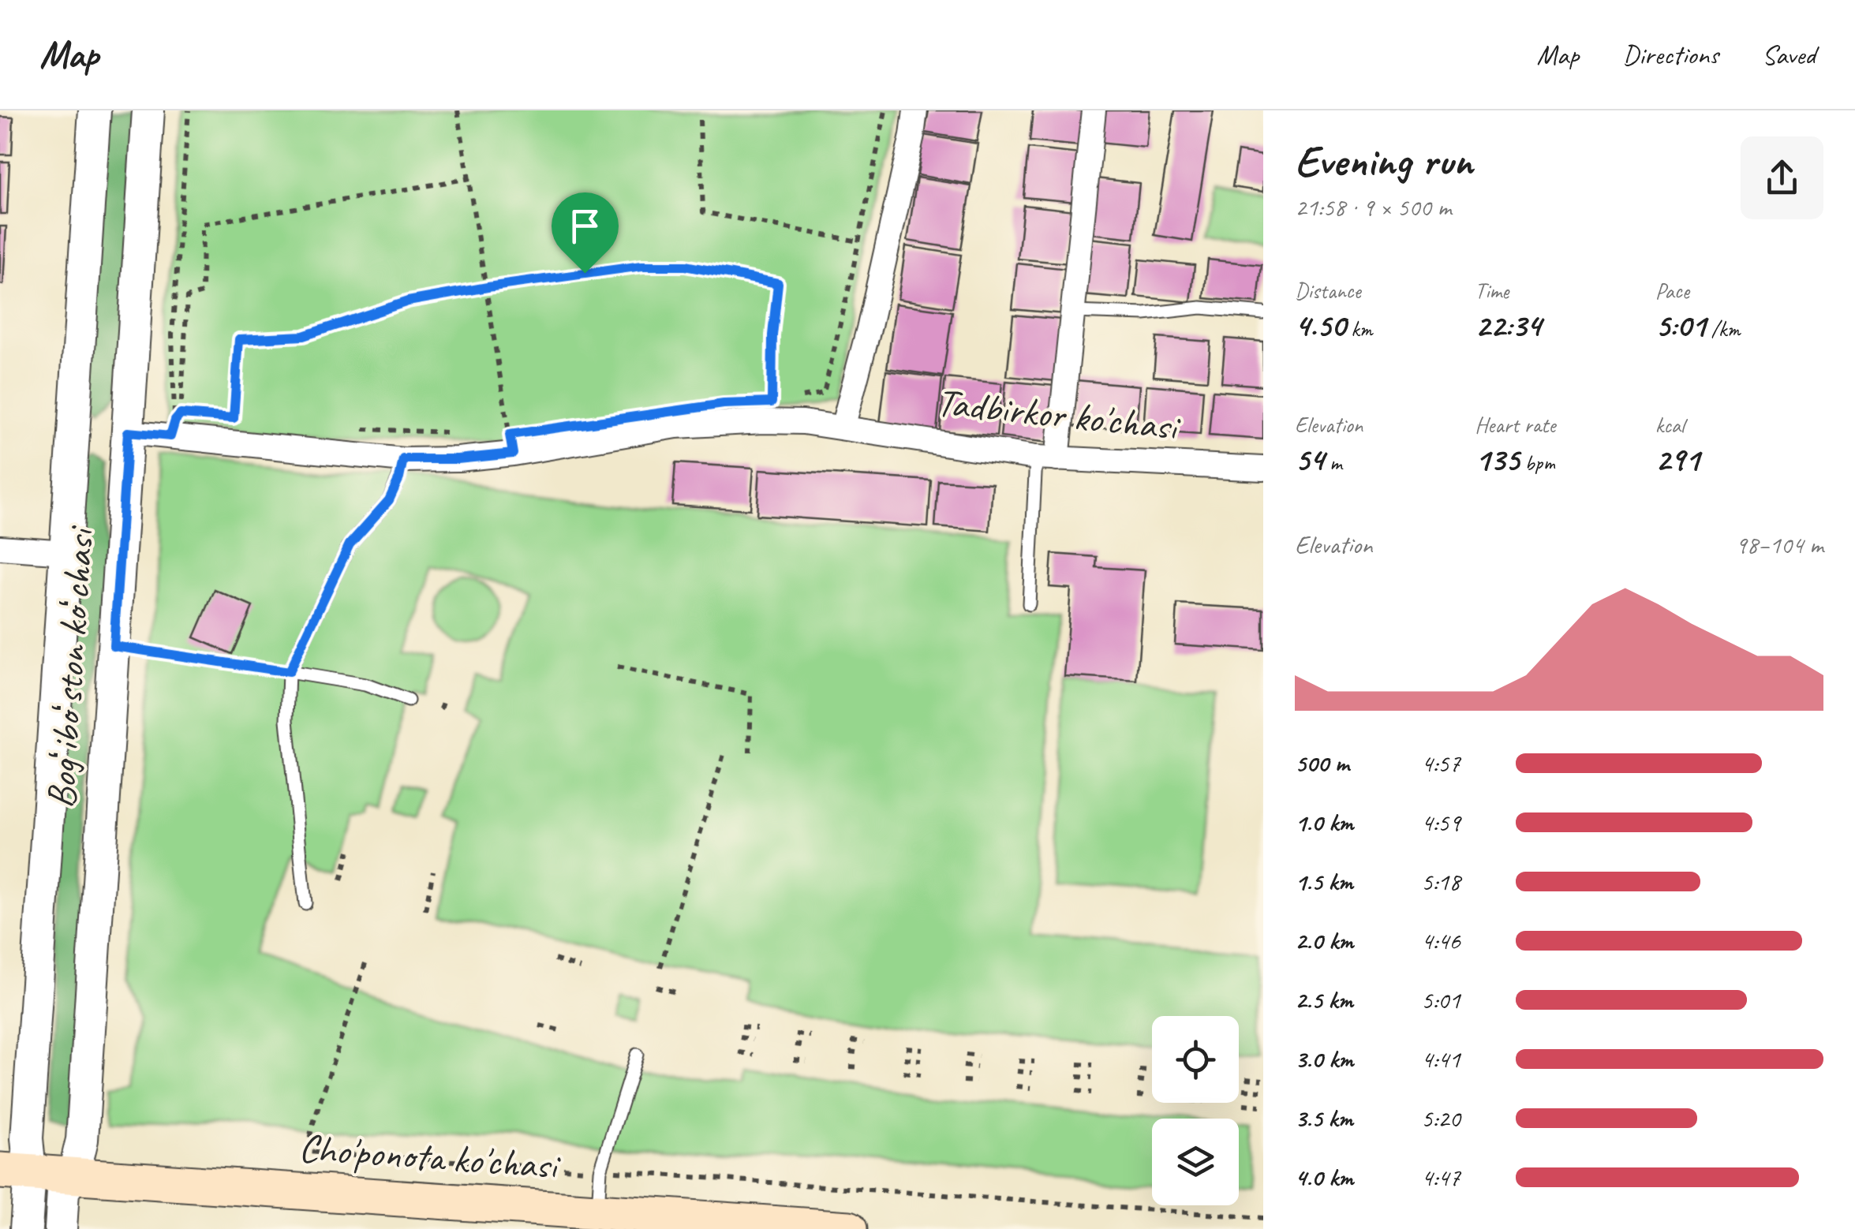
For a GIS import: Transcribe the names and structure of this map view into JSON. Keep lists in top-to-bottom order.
{
  "streets": {
    "main road": ["Cho'ponota ko'chasi"],
    "street": ["Tadbirkor ko'chasi", "Bogʻiboʻston koʻchasi"]
  },
  "crossings": [
    ["Tadbirkor ko'chasi", "Bogʻiboʻston koʻchasi"],
    ["Bogʻiboʻston koʻchasi", "Cho'ponota ko'chasi"]
  ],
  "page": {
    "header": "Map",
    "nav": ["Map", "Directions", "Saved"],
    "heading": ["Evening run", "21:58 · 9 × 500 m"],
    "stats": [
      ["Distance", "4.50 km"],
      ["Time", "22:34"],
      ["Pace", "5:01 /km"],
      ["Elevation", "54 m"],
      ["Heart rate", "135 bpm"],
      ["kcal", "291"]
    ],
    "chart": ["Elevation", "98–104 m"],
    "list": [
      {
        "name": "500 m",
        "note": "4:57"
      },
      {
        "name": "1.0 km",
        "note": "4:59"
      },
      {
        "name": "1.5 km",
        "note": "5:18"
      },
      {
        "name": "2.0 km",
        "note": "4:46"
      },
      {
        "name": "2.5 km",
        "note": "5:01"
      },
      {
        "name": "3.0 km",
        "note": "4:41"
      },
      {
        "name": "3.5 km",
        "note": "5:20"
      },
      {
        "name": "4.0 km",
        "note": "4:47"
      }
    ]
  }
}
